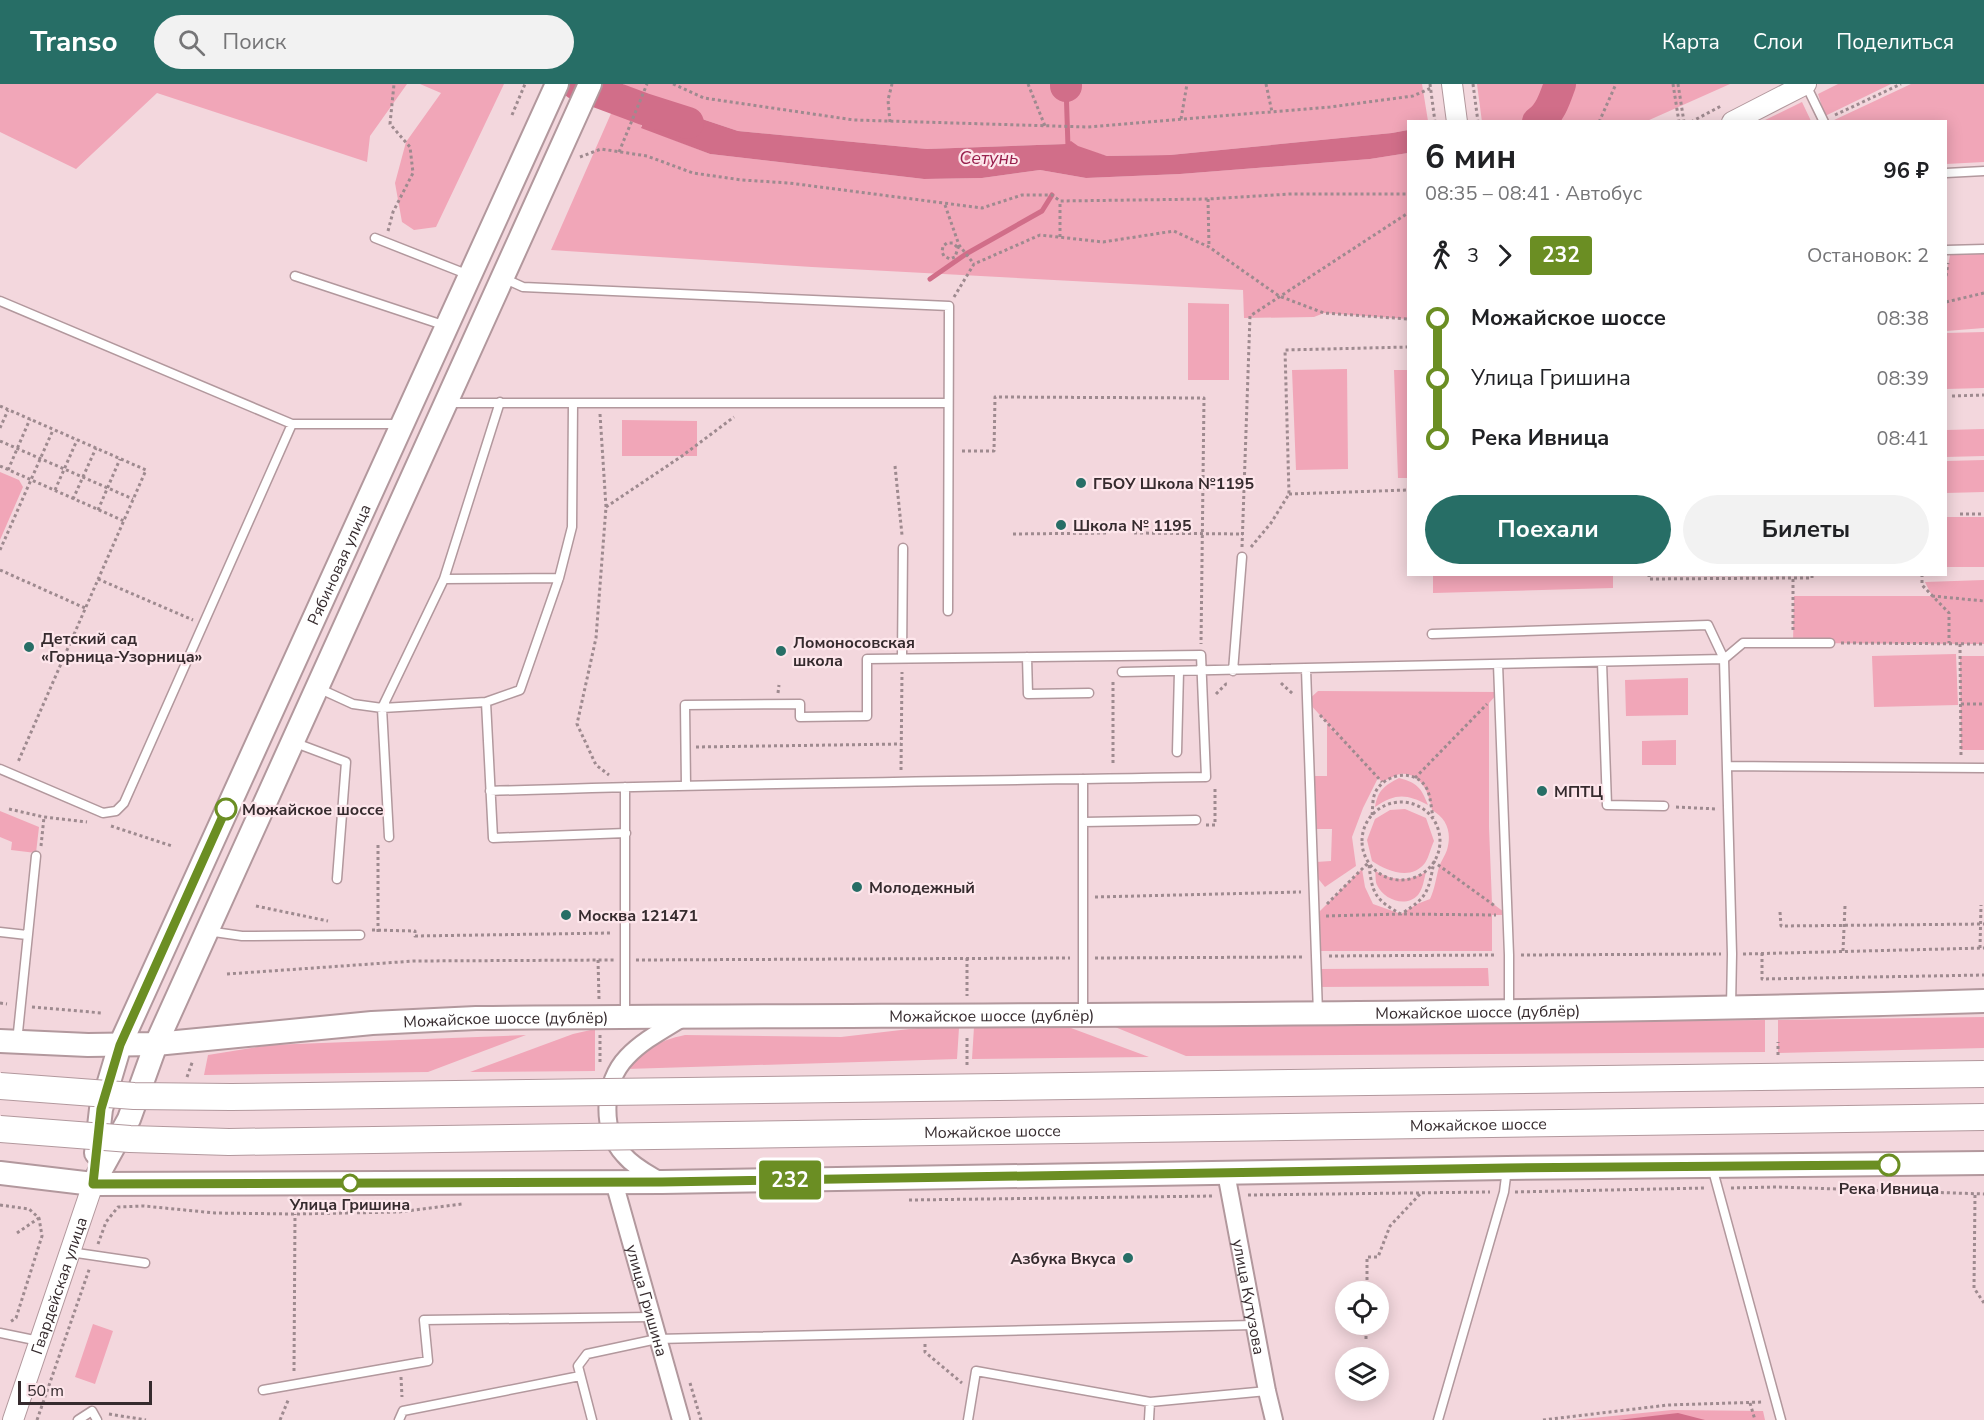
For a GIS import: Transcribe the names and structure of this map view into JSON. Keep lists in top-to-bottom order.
{
  "streets": {
    "main road": ["Рябиновая улица", "Можайское шоссе (дублёр)", "Можайское шоссе"],
    "street": ["Гвардейская улица", "улица Кутузова", "улица Гришина"]
  },
  "crossings": [
    ["Рябиновая улица", "Можайское шоссе (дублёр)"],
    ["Рябиновая улица", "Гвардейская улица"]
  ],
  "water": ["Сетунь"],
  "places": [
    "ГБОУ Школа №1195",
    "Школа № 1195",
    "Детский сад «Горница-Узорница»",
    "Ломоносовская школа",
    "МПТЦ",
    "Можайское шоссе",
    "Молодежный",
    "Москва 121471",
    "Река Ивница",
    "Улица Гришина",
    "Азбука Вкуса"
  ],
  "lines": ["bus line 232"],
  "scale_bar": "50 m",
  "page": {
    "header": "Transo",
    "search": "Поиск",
    "nav": ["Карта", "Слои", "Поделиться"],
    "on_map": "232",
    "heading": ["6 мин", "08:35 – 08:41 · Автобус", "96 ₽"],
    "legs": ["3", "232", "Остановок: 2"],
    "list": [
      {
        "name": "Можайское шоссе",
        "value": "08:38"
      },
      {
        "name": "Улица Гришина",
        "value": "08:39"
      },
      {
        "name": "Река Ивница",
        "value": "08:41"
      }
    ],
    "buttons": ["Поехали", "Билеты"],
    "scale": "50 m"
  }
}
